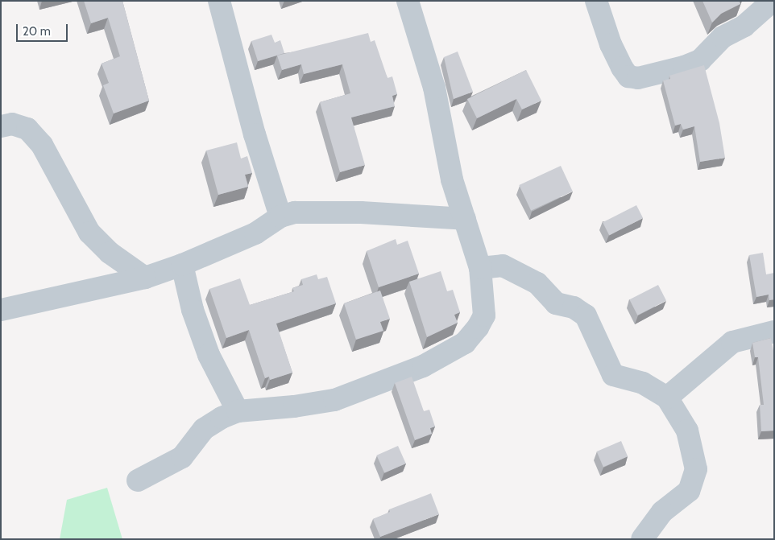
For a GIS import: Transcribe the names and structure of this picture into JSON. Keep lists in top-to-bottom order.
{
  "scale_bar": "20 m"
}
